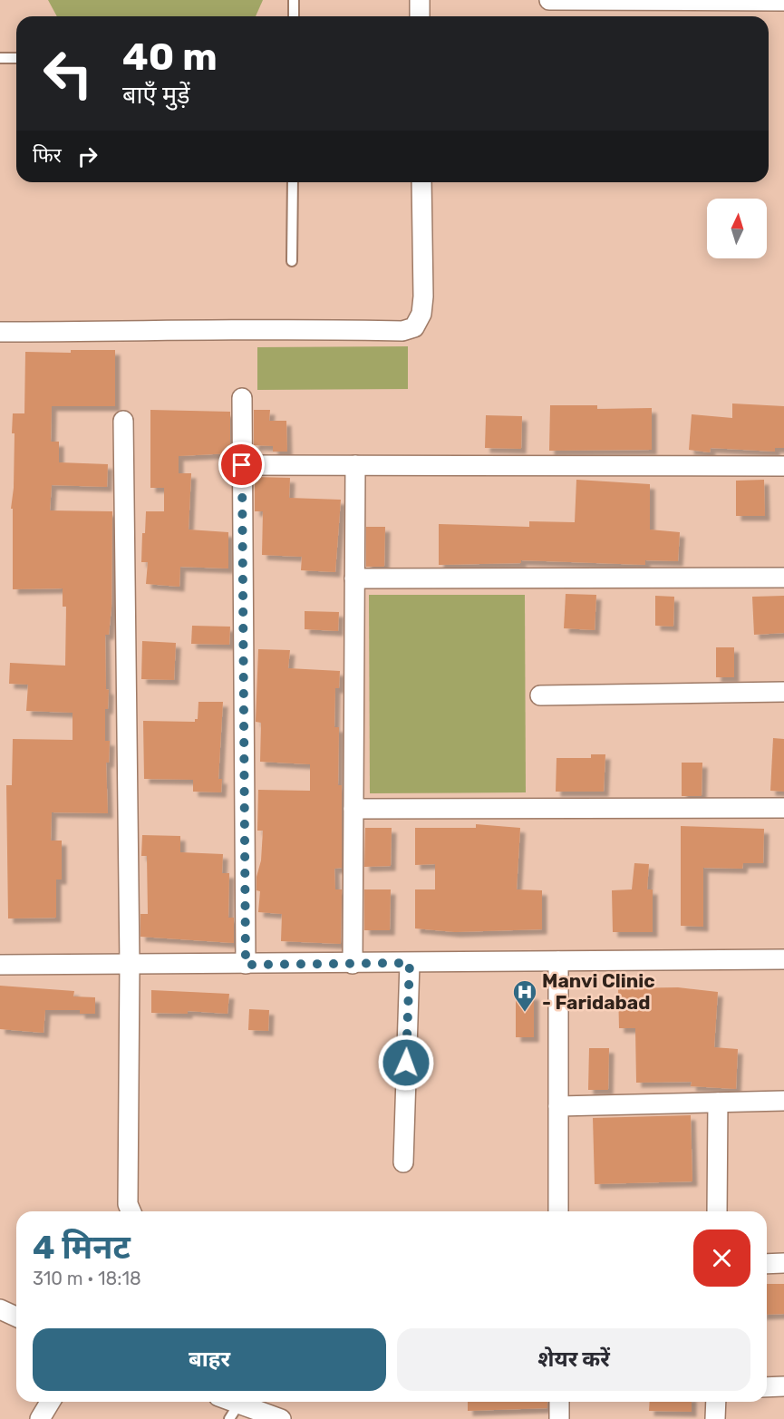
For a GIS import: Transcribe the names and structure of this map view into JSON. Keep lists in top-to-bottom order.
{
  "places": {
    "hospital": ["Manvi Clinic - Faridabad"]
  },
  "north": "top",
  "page": {
    "turn": ["40 m", "बाएँ मुड़ें"],
    "then": "फिर",
    "heading": ["4 मिनट", "310 m · 18:18"],
    "buttons": ["बाहर", "शेयर करें"]
  }
}
